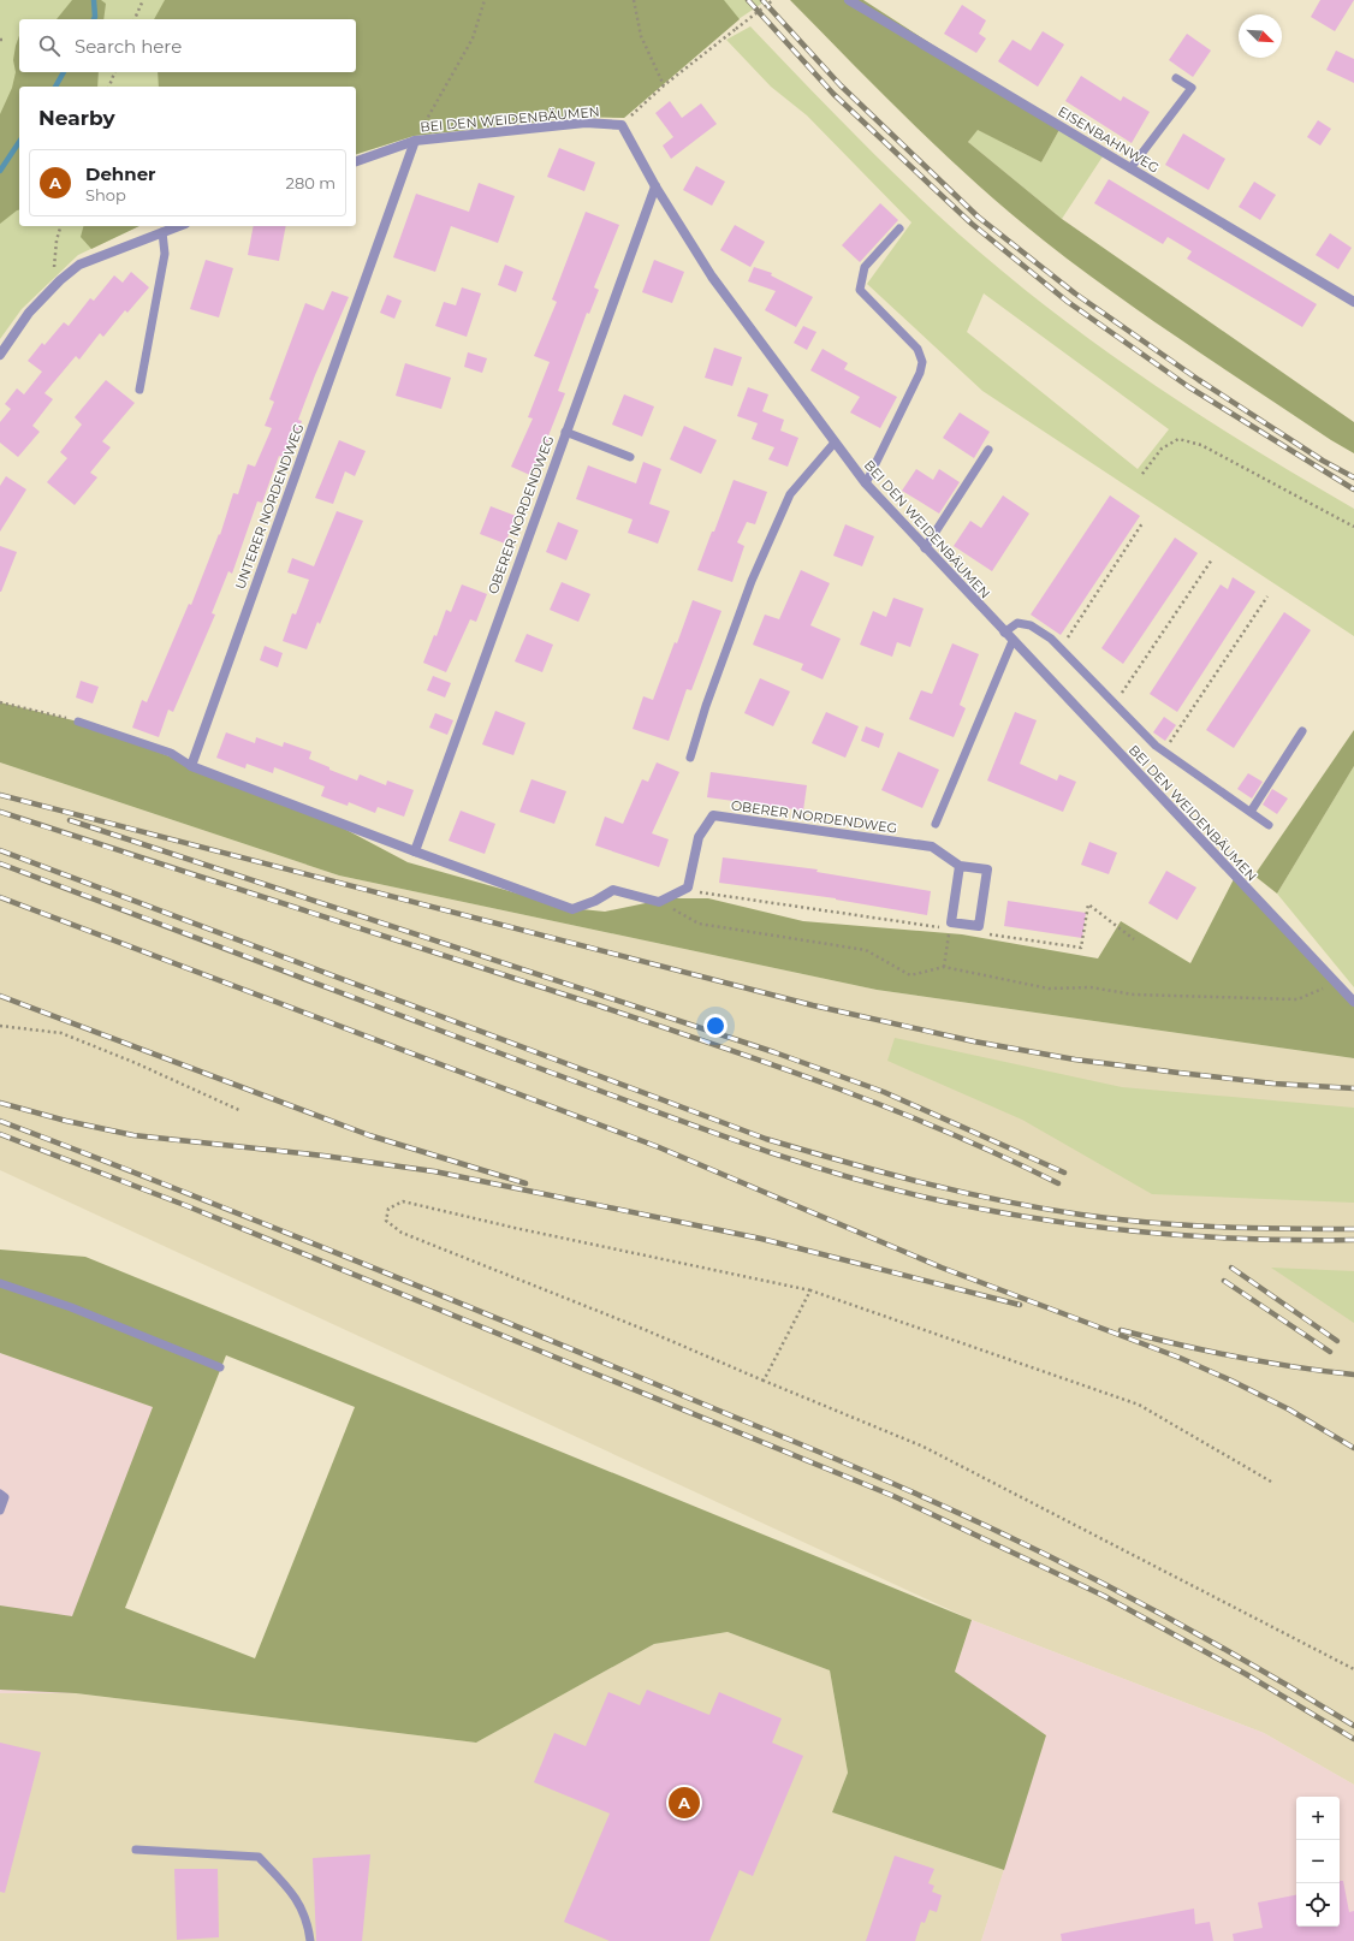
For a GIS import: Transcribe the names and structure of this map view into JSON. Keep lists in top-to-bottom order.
{
  "streets": {
    "street": [
      "BEI DEN WEIDENBÄUMEN",
      "EISENBAHNWEG",
      "UNTERER NORDENDWEG",
      "OBERER NORDENDWEG"
    ]
  },
  "crossings": [
    ["BEI DEN WEIDENBÄUMEN", "UNTERER NORDENDWEG"],
    ["BEI DEN WEIDENBÄUMEN", "OBERER NORDENDWEG"]
  ],
  "north": "bottom right",
  "page": {
    "search": "Search here",
    "heading": "Nearby",
    "list": [
      {
        "mark": "A",
        "name": "Dehner",
        "note": "Shop",
        "value": "280 m"
      }
    ],
    "pins": "A",
    "map_buttons": ["+", "−"]
  }
}
